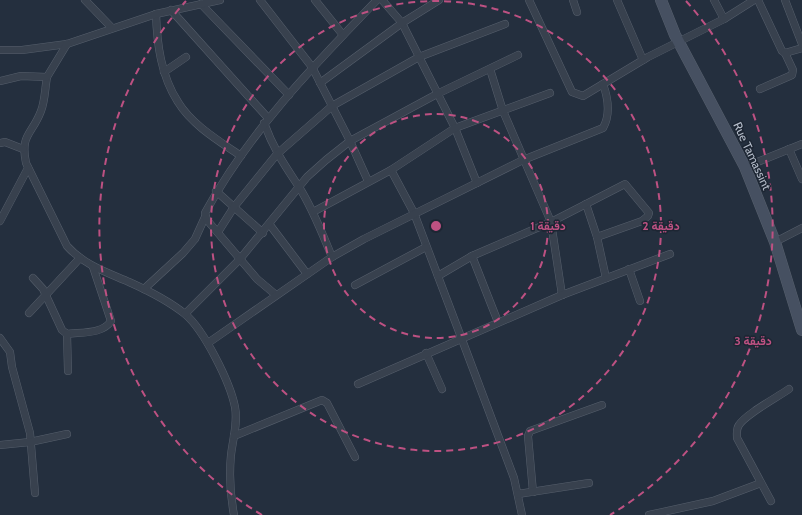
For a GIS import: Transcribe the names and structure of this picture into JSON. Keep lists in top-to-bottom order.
{
  "streets": {
    "main road": ["Rue Tamassint"]
  },
  "rings": ["1 دقيقة", "2 دقيقة", "3 دقيقة"]
}
